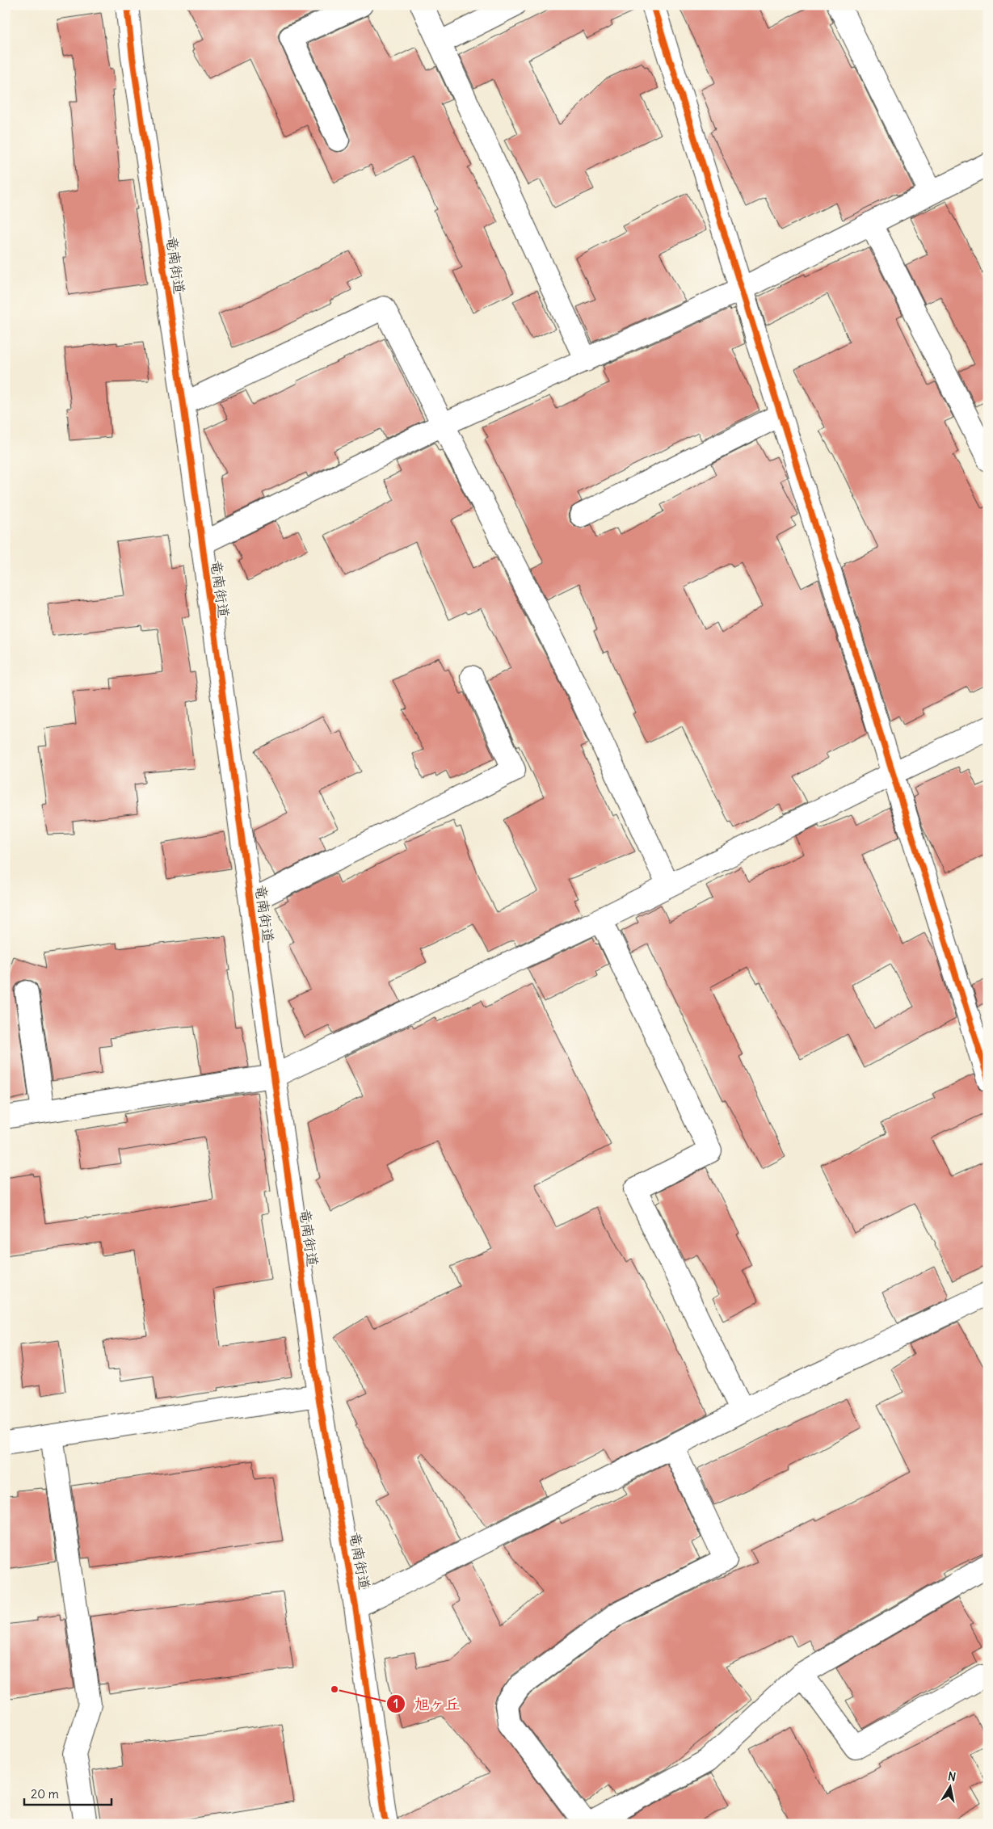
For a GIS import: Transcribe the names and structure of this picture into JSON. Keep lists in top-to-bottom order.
{
  "streets": {
    "street": ["竜南街道"]
  },
  "places": ["旭ヶ丘"],
  "scale_bar": "20 m",
  "north": "top"
}
